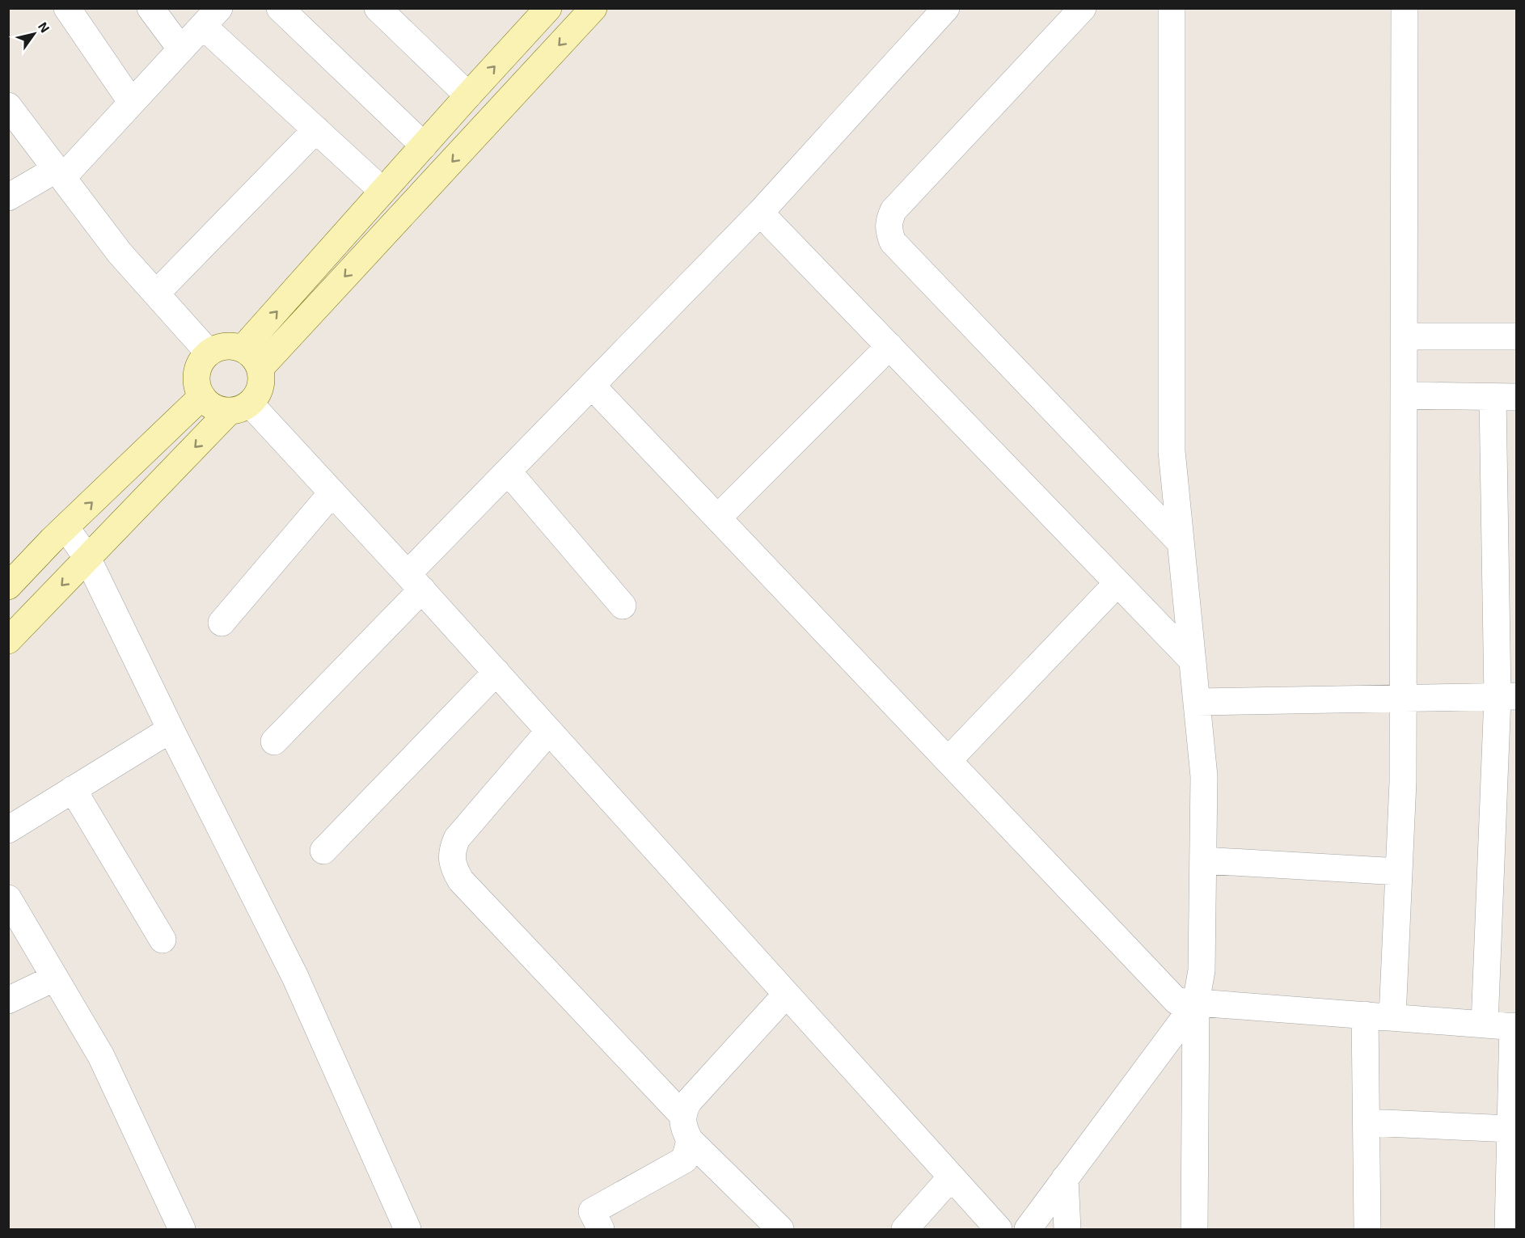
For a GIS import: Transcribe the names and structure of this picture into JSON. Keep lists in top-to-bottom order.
{
  "north": "top right"
}
